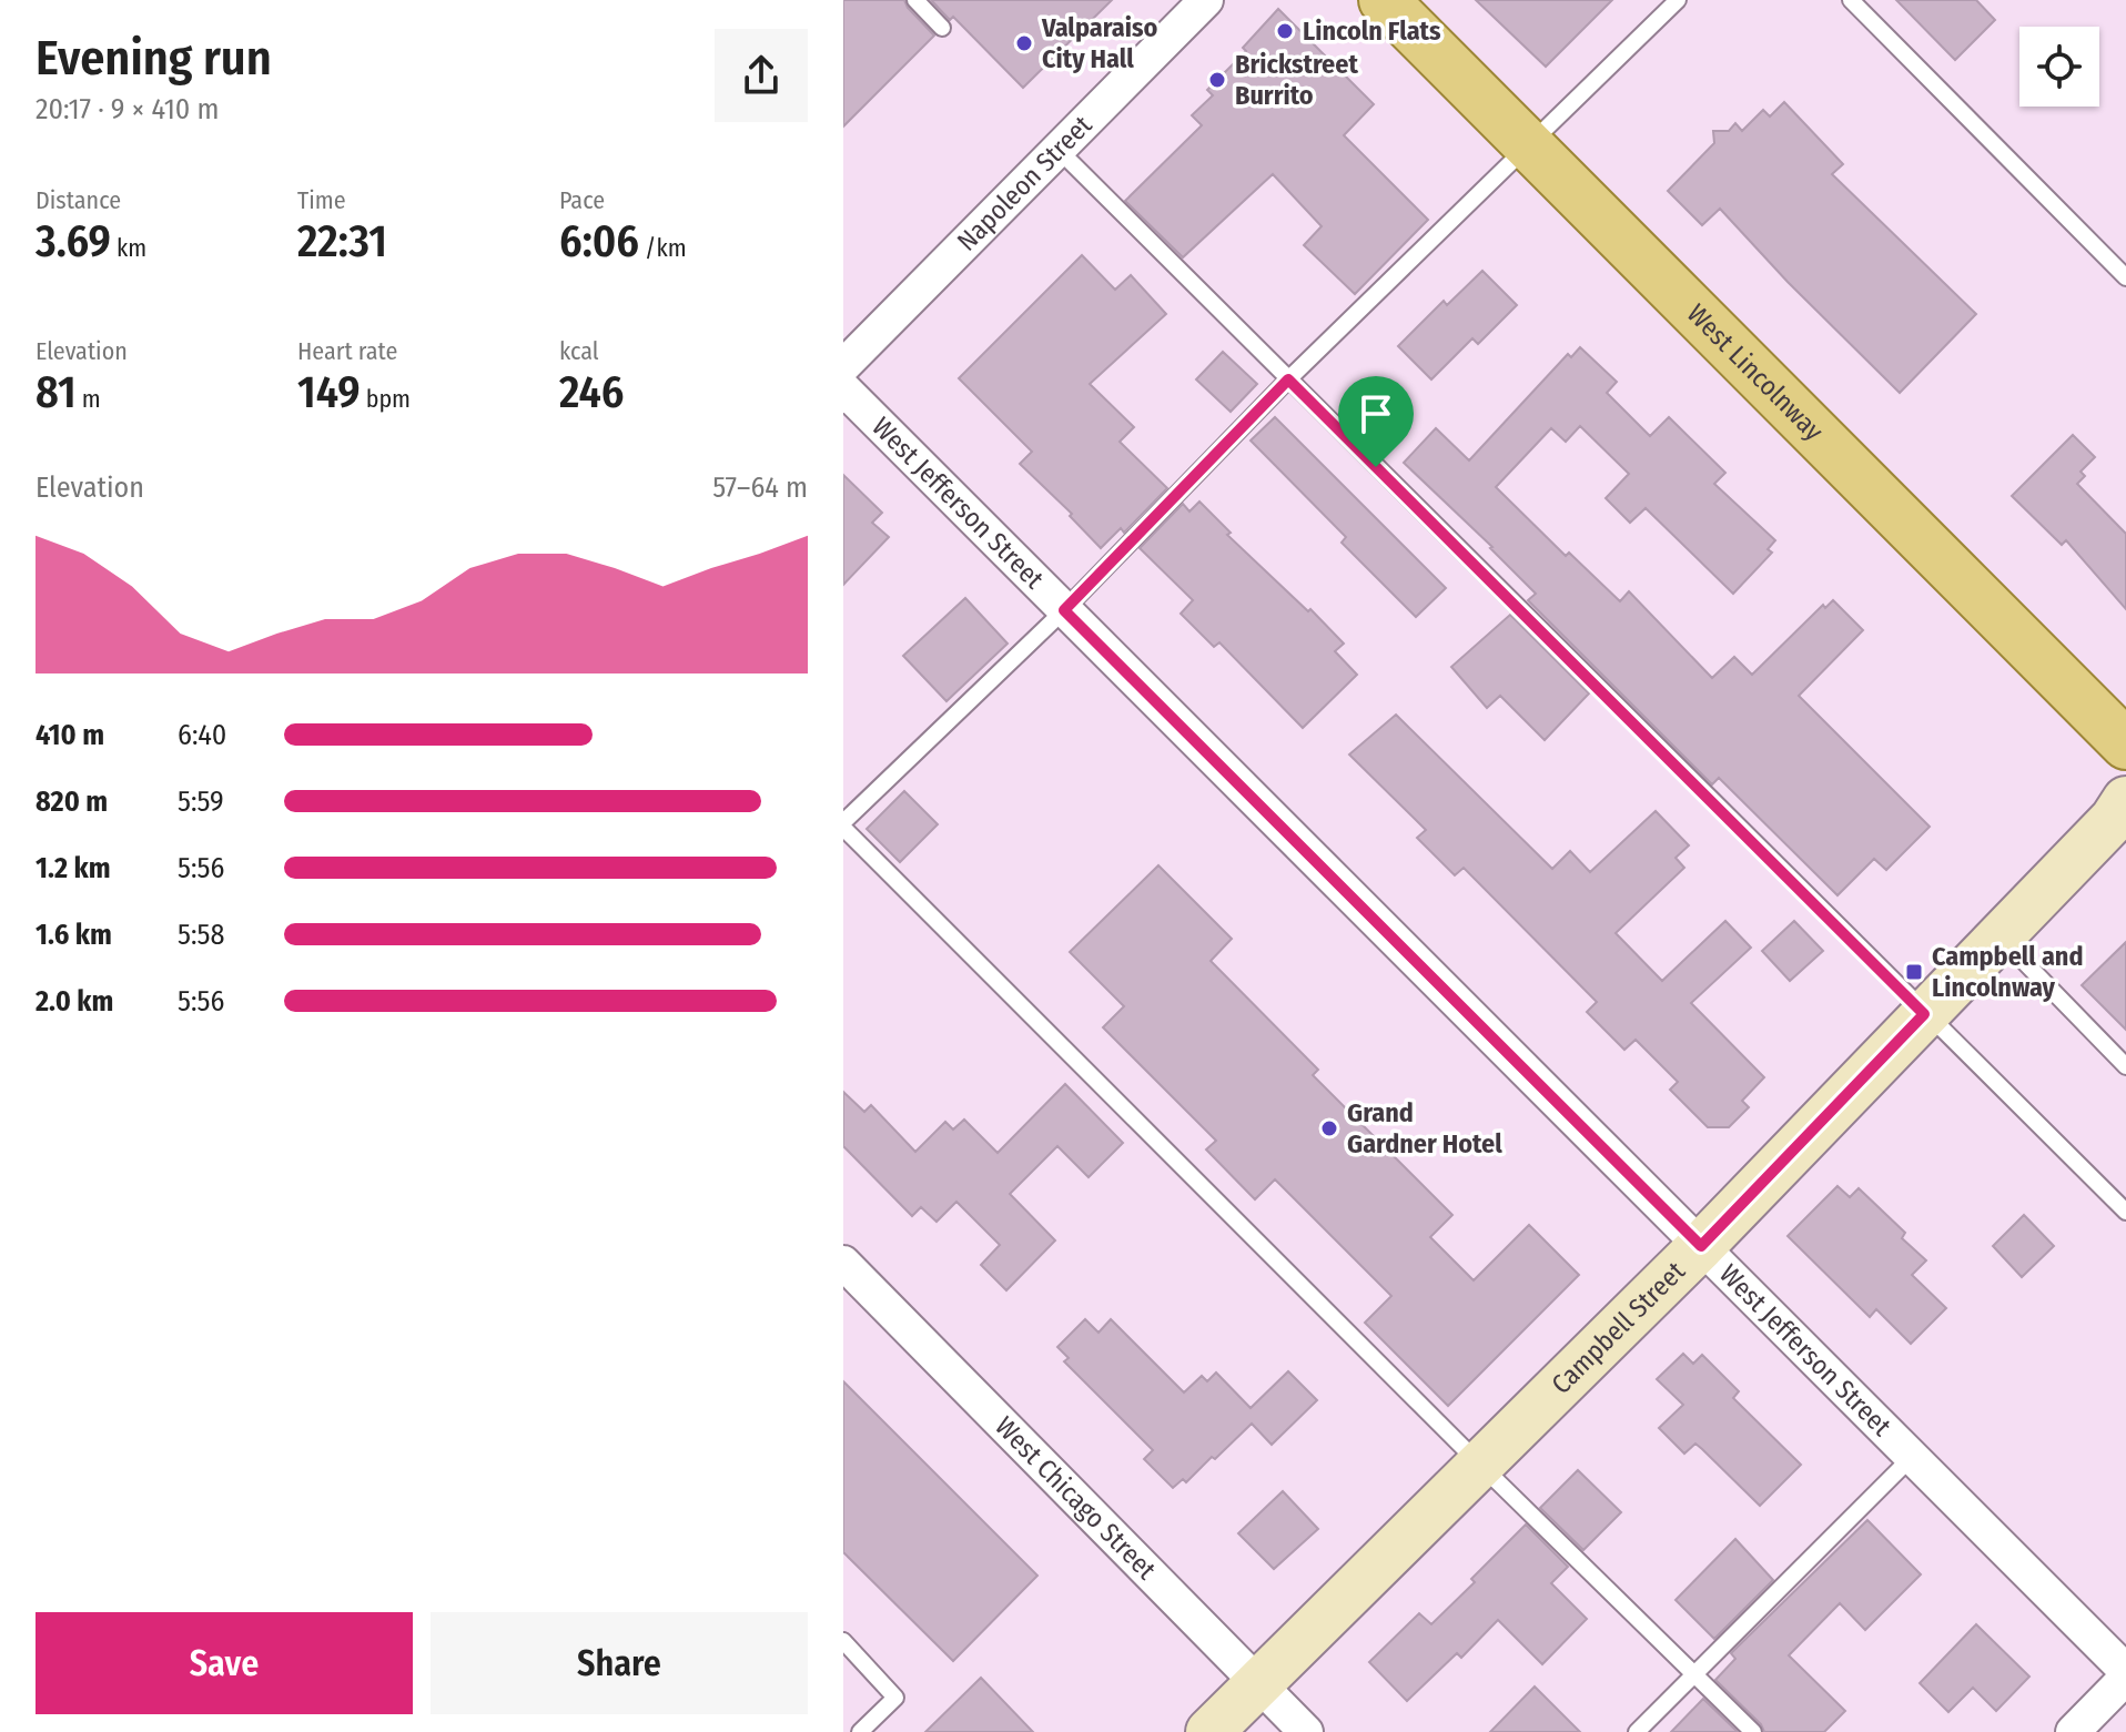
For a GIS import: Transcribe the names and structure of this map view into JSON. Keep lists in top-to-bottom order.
{
  "streets": {
    "main road": ["West Lincolnway", "Campbell Street"],
    "street": ["Napoleon Street", "West Jefferson Street", "West Chicago Street"]
  },
  "crossings": [
    ["West Jefferson Street", "Campbell Street"],
    ["Campbell Street", "West Chicago Street"]
  ],
  "places": {
    "other": [
      "Lincoln Flats",
      "Valparaiso City Hall",
      "Brickstreet Burrito",
      "Grand Gardner Hotel"
    ],
    "transit": ["Campbell and Lincolnway"]
  },
  "page": {
    "heading": ["Evening run", "20:17 · 9 × 410 m"],
    "stats": [
      ["Distance", "3.69 km"],
      ["Time", "22:31"],
      ["Pace", "6:06 /km"],
      ["Elevation", "81 m"],
      ["Heart rate", "149 bpm"],
      ["kcal", "246"]
    ],
    "chart": ["Elevation", "57–64 m"],
    "list": [
      {
        "name": "410 m",
        "note": "6:40"
      },
      {
        "name": "820 m",
        "note": "5:59"
      },
      {
        "name": "1.2 km",
        "note": "5:56"
      },
      {
        "name": "1.6 km",
        "note": "5:58"
      },
      {
        "name": "2.0 km",
        "note": "5:56"
      }
    ],
    "buttons": ["Save", "Share"]
  }
}
